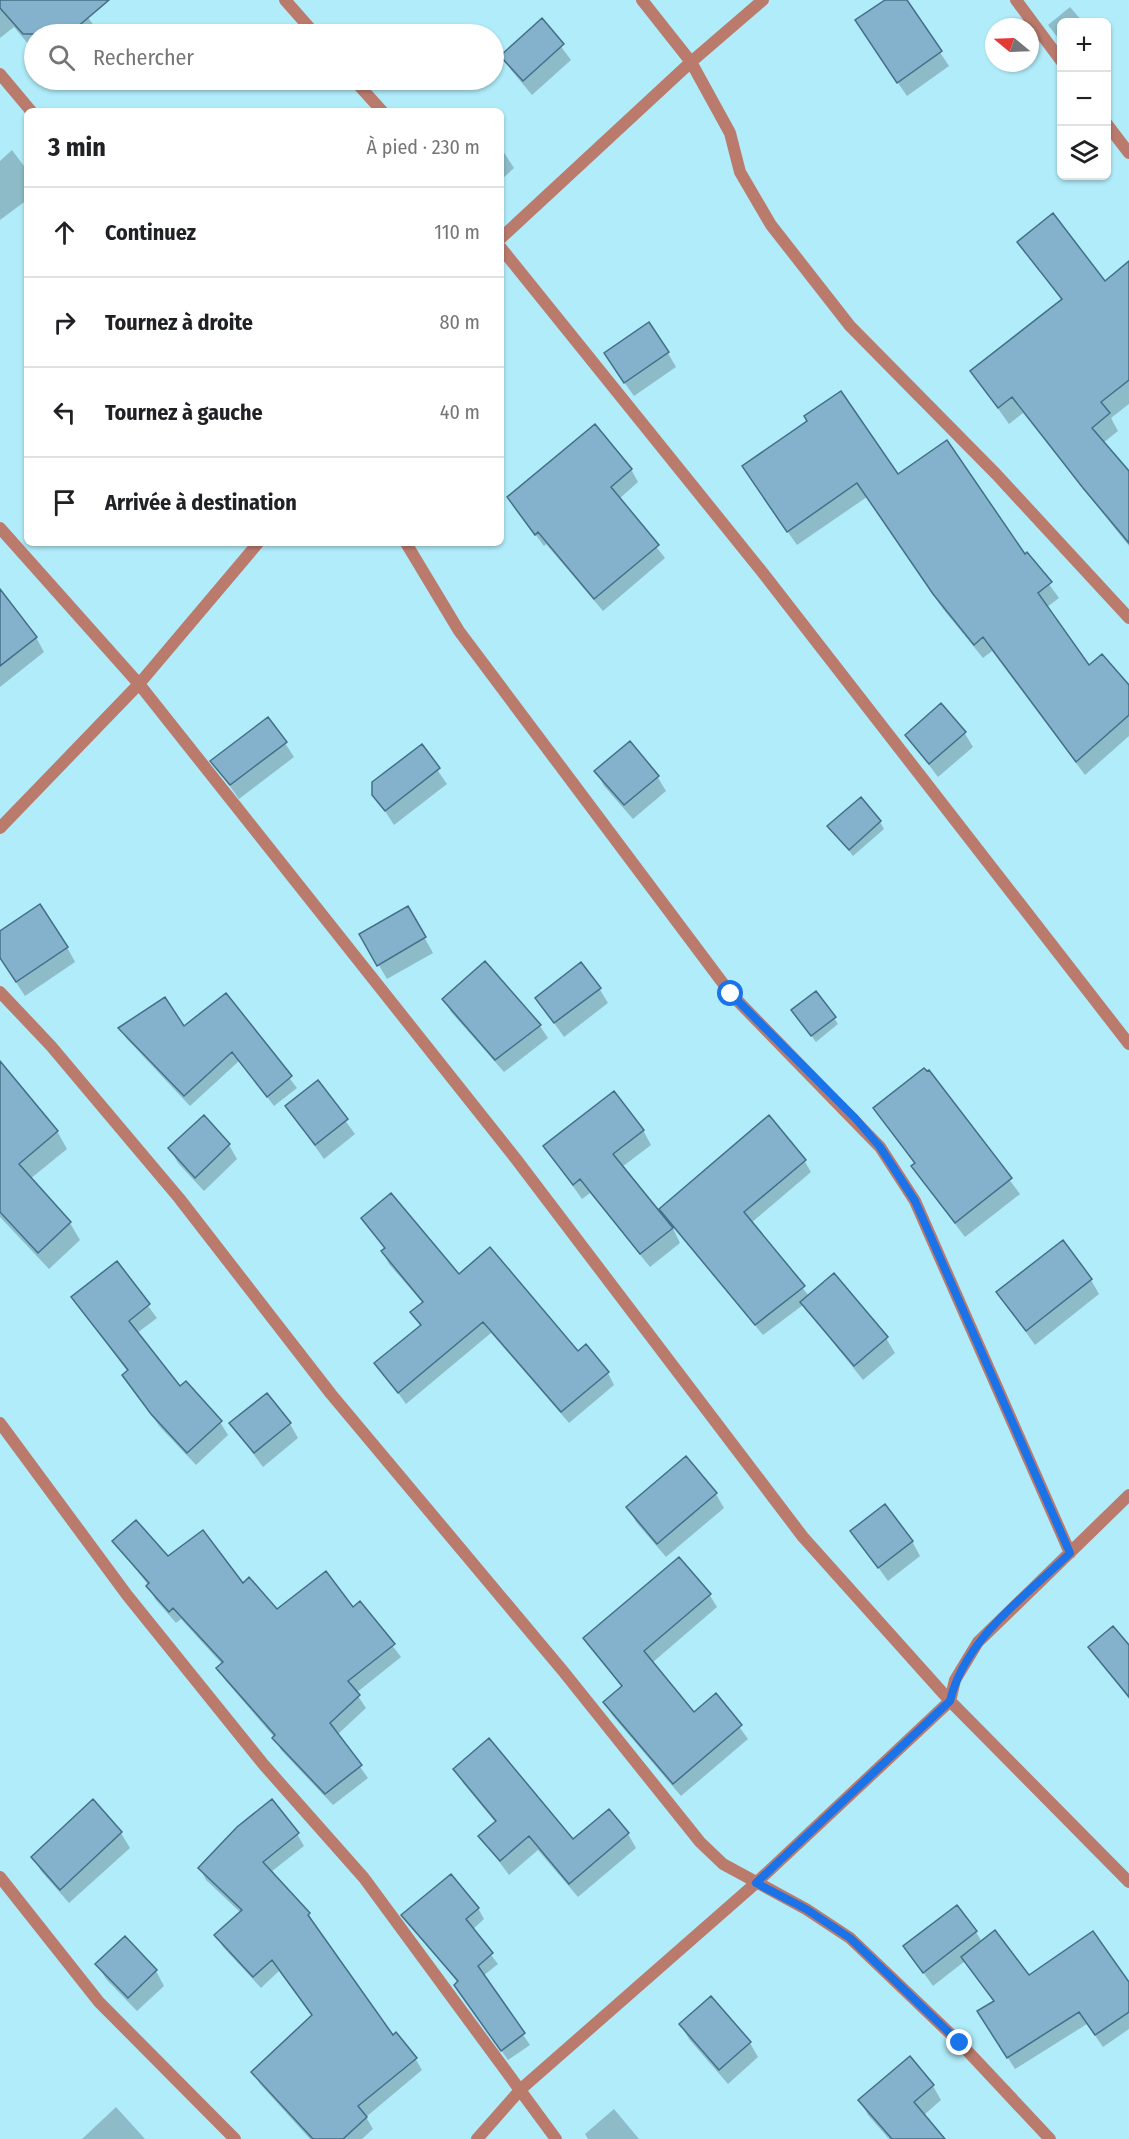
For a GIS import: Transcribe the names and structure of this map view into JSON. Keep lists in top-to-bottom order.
{
  "north": "left",
  "page": {
    "map_buttons": ["+", "−"],
    "search": "Rechercher",
    "heading": ["3 min", "À pied · 230 m"],
    "list": [
      ["Continuez", "110 m"],
      ["Tournez à droite", "80 m"],
      ["Tournez à gauche", "40 m"],
      "Arrivée à destination"
    ]
  }
}
